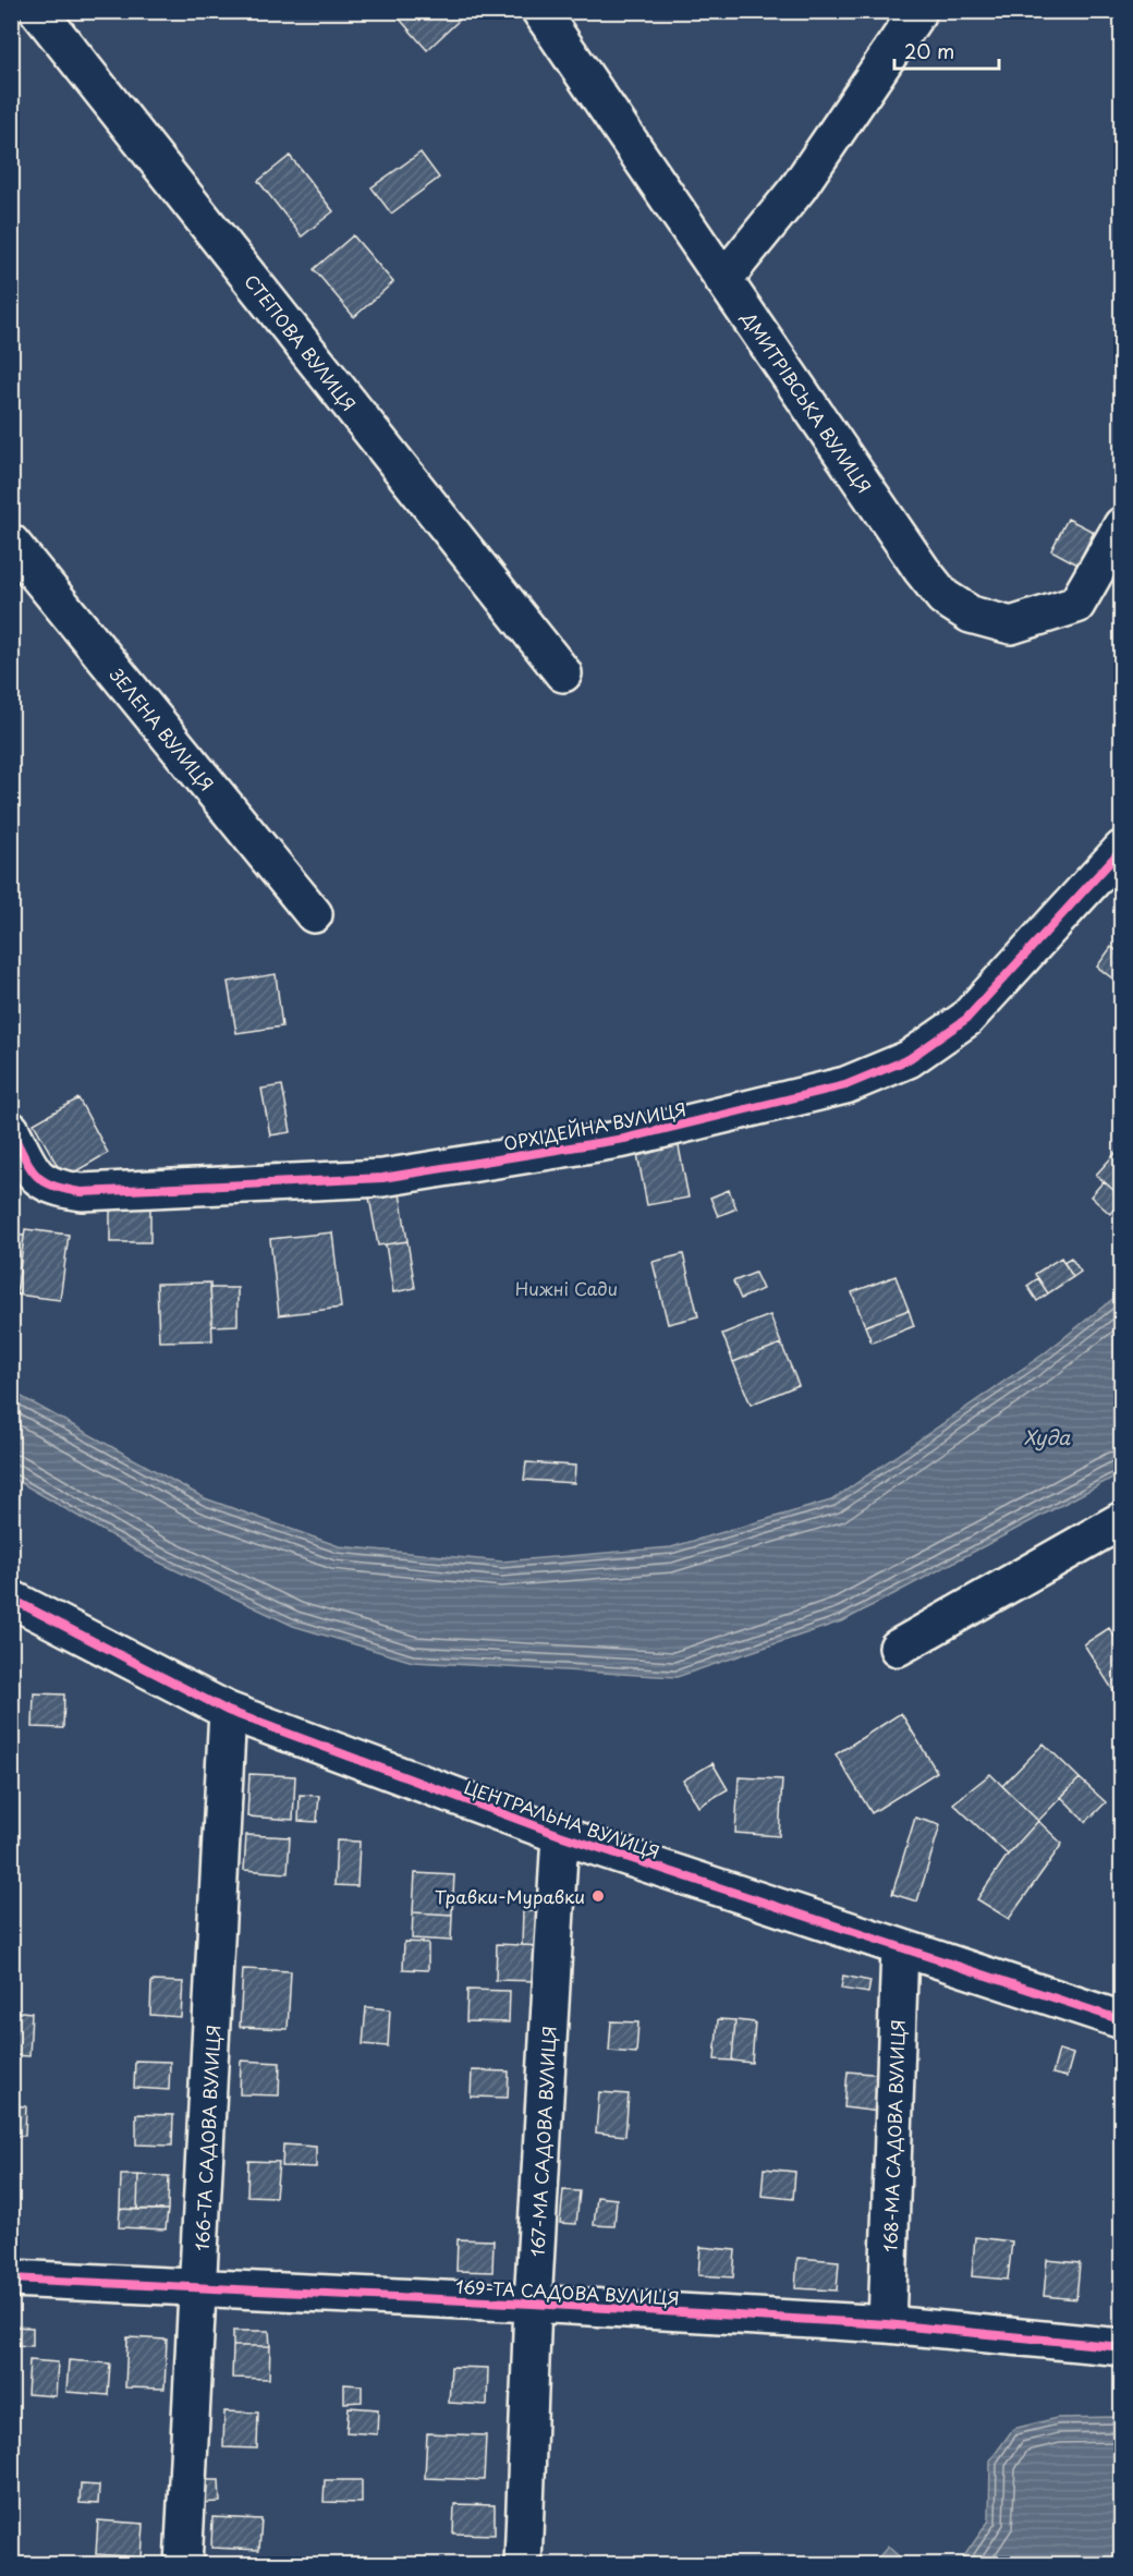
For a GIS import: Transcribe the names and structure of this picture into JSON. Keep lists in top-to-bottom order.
{
  "streets": {
    "street": [
      "СТЕПОВА ВУЛИЦЯ",
      "ДМИТРІВСЬКА ВУЛИЦЯ",
      "ЗЕЛЕНА ВУЛИЦЯ",
      "ОРХІДЕЙНА ВУЛИЦЯ",
      "ЦЕНТРАЛЬНА ВУЛИЦЯ",
      "168-МА САДОВА ВУЛИЦЯ",
      "166-ТА САДОВА ВУЛИЦЯ",
      "167-МА САДОВА ВУЛИЦЯ",
      "169-ТА САДОВА ВУЛИЦЯ"
    ]
  },
  "crossings": [
    ["ЦЕНТРАЛЬНА ВУЛИЦЯ", "168-МА САДОВА ВУЛИЦЯ"],
    ["ЦЕНТРАЛЬНА ВУЛИЦЯ", "166-ТА САДОВА ВУЛИЦЯ"],
    ["ЦЕНТРАЛЬНА ВУЛИЦЯ", "167-МА САДОВА ВУЛИЦЯ"],
    ["168-МА САДОВА ВУЛИЦЯ", "169-ТА САДОВА ВУЛИЦЯ"],
    ["166-ТА САДОВА ВУЛИЦЯ", "169-ТА САДОВА ВУЛИЦЯ"],
    ["167-МА САДОВА ВУЛИЦЯ", "169-ТА САДОВА ВУЛИЦЯ"]
  ],
  "water": ["Худа"],
  "parks": ["Нижні Сади"],
  "places": ["Травки-Муравки"],
  "scale_bar": "20 m"
}
